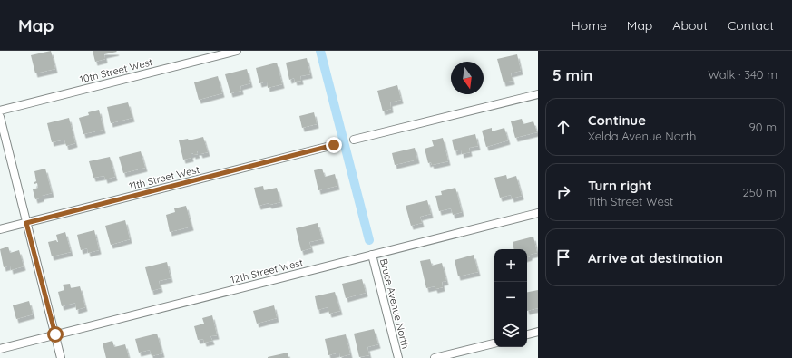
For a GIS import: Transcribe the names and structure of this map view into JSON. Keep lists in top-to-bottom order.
{
  "streets": {
    "street": [
      "10th Street West",
      "11th Street West",
      "12th Street West",
      "Bruce Avenue North"
    ]
  },
  "crossings": [
    ["12th Street West", "Bruce Avenue North"]
  ],
  "north": "bottom",
  "page": {
    "header": "Map",
    "nav": [
      "Home",
      "Map",
      "About",
      "Contact"
    ],
    "heading": ["5 min", "Walk · 340 m"],
    "list": [
      ["Continue", "Xelda Avenue North", "90 m"],
      ["Turn right", "11th Street West", "250 m"],
      "Arrive at destination"
    ],
    "map_buttons": ["+", "−"]
  }
}
